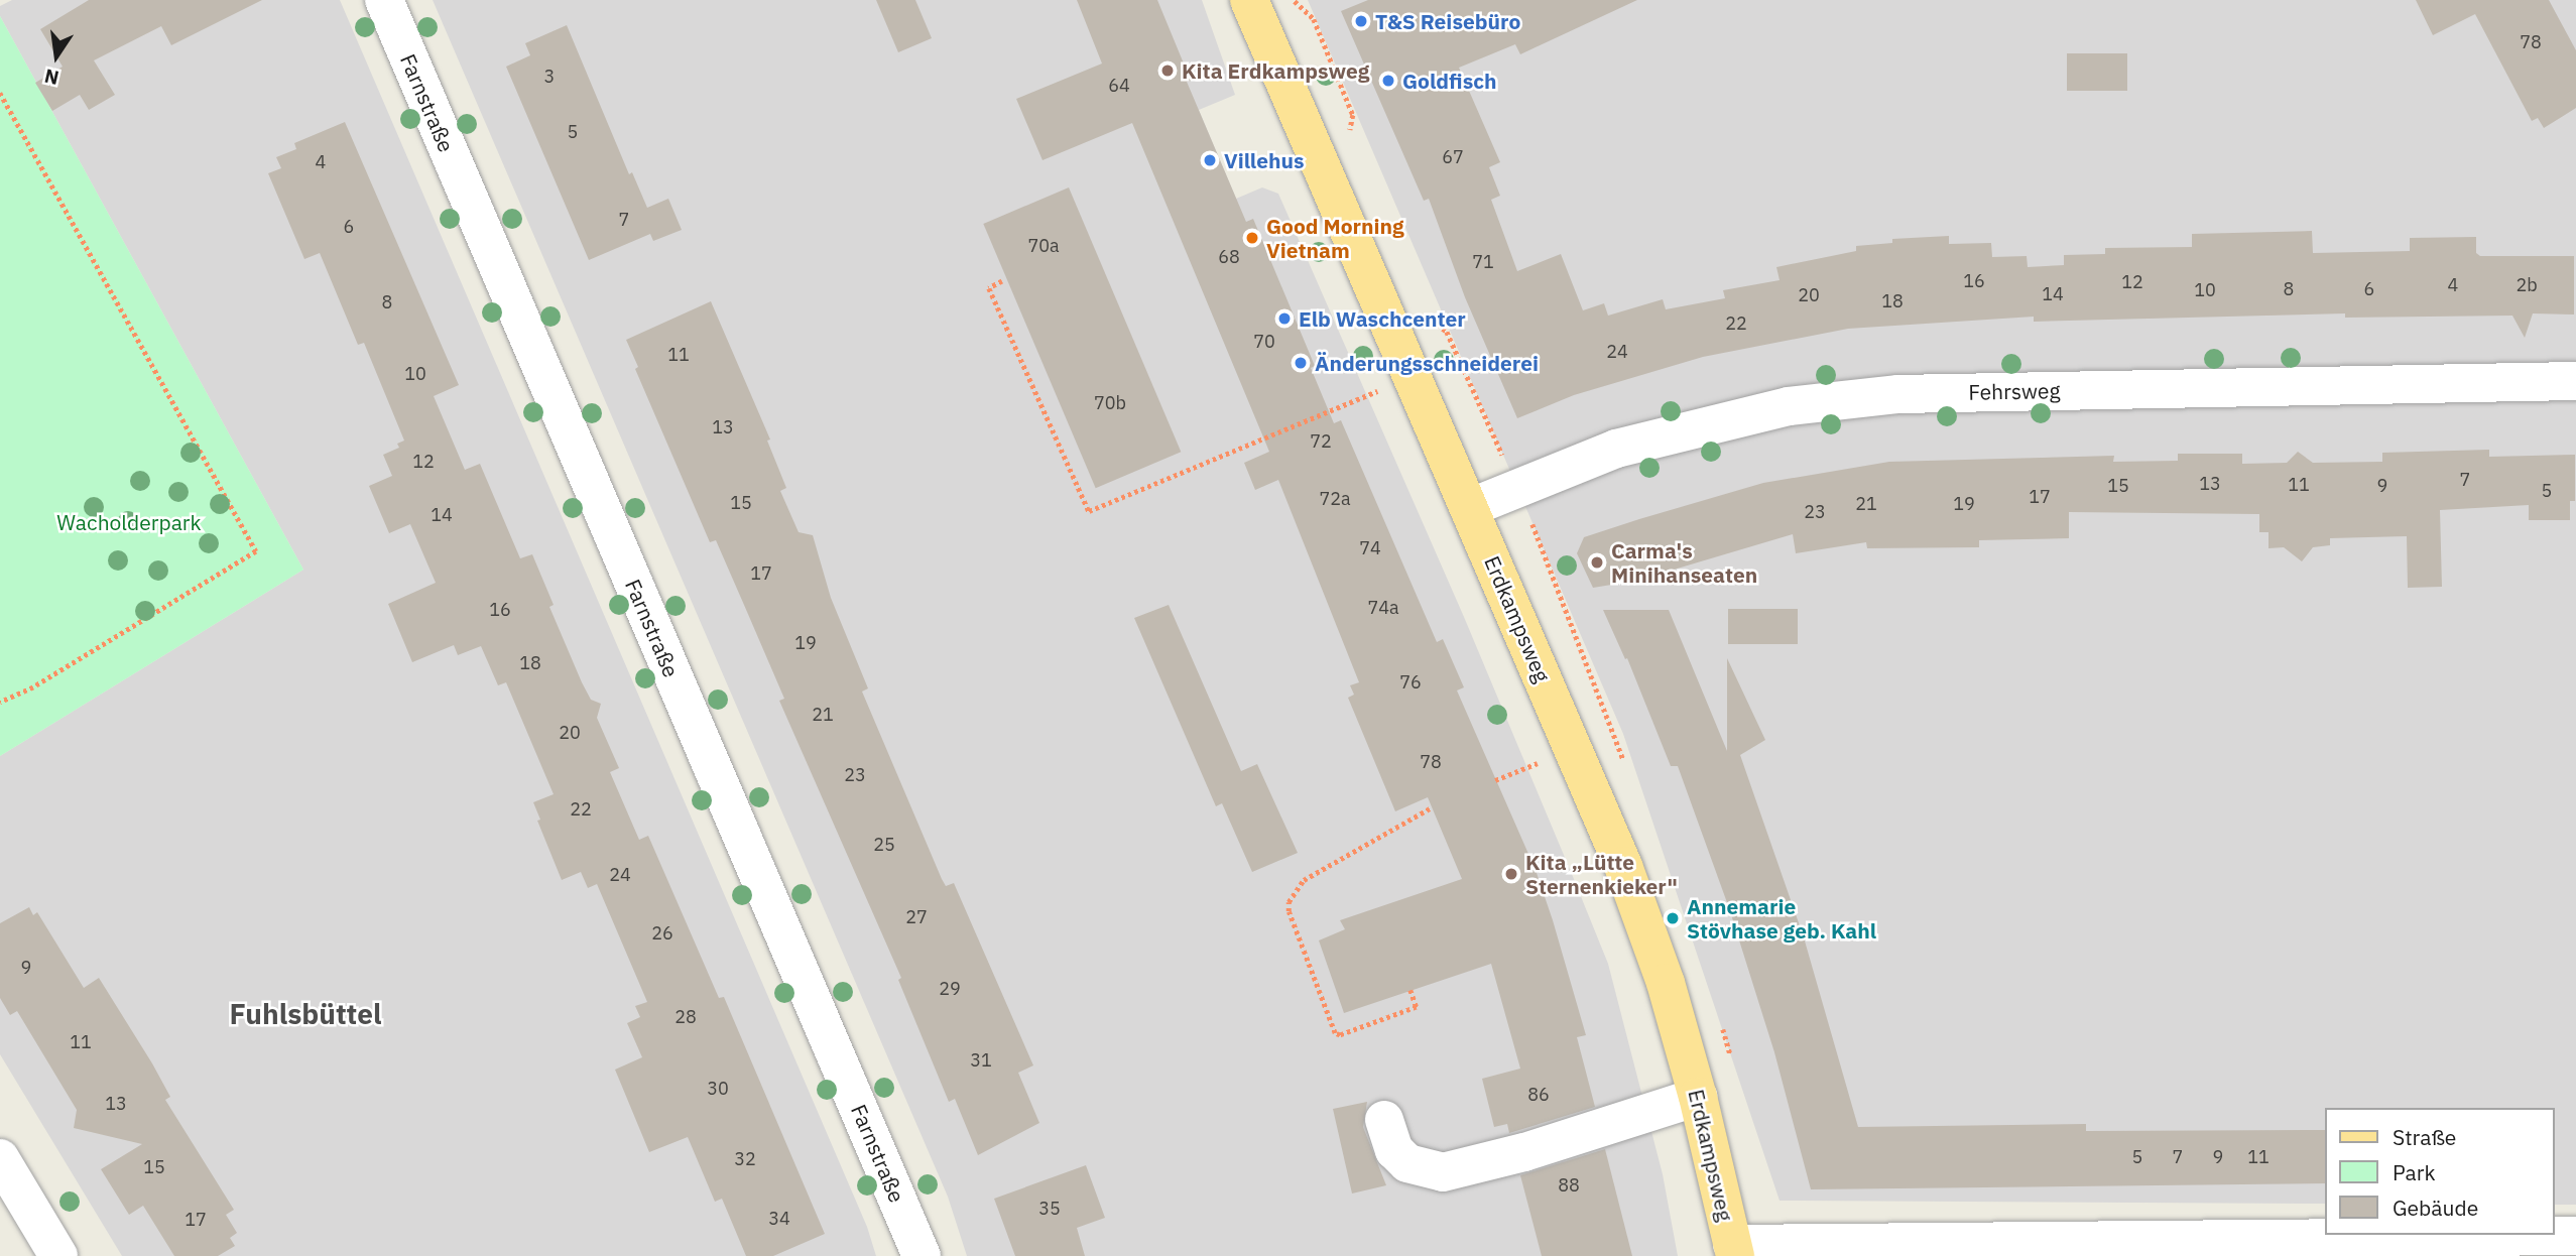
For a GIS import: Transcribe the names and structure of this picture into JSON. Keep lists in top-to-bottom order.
{
  "streets": {
    "main road": ["Erdkampsweg"],
    "street": ["Farnstraße", "Fehrsweg"]
  },
  "crossings": [
    ["Fehrsweg", "Erdkampsweg"]
  ],
  "districts": ["Fuhlsbüttel"],
  "parks": ["Wacholderpark"],
  "places": [
    "T&S Reisebüro",
    "Kita Erdkampsweg",
    "Goldfisch",
    "Villehus",
    "Good Morning Vietnam",
    "Elb Waschcenter",
    "Änderungsschneiderei",
    "Carma's Minihanseaten",
    "Kita „Lütte Sternenkieker\"",
    "Annemarie Stövhase geb. Kahl"
  ],
  "house_numbers": [
    "78",
    "3",
    "64",
    "5",
    "67",
    "4",
    "7",
    "6",
    "70a",
    "68",
    "71",
    "16",
    "12",
    "4",
    "2b",
    "8",
    "6",
    "10",
    "14",
    "20",
    "18",
    "8",
    "22",
    "70",
    "24",
    "11",
    "10",
    "70b",
    "13",
    "72",
    "12",
    "7",
    "13",
    "11",
    "15",
    "9",
    "5",
    "17",
    "72a",
    "15",
    "21",
    "19",
    "23",
    "14",
    "74",
    "17",
    "74a",
    "16",
    "19",
    "18",
    "76",
    "21",
    "20",
    "78",
    "23",
    "22",
    "25",
    "24",
    "27",
    "26",
    "9",
    "29",
    "28",
    "11",
    "31",
    "30",
    "86",
    "13",
    "5",
    "7",
    "9",
    "11",
    "32",
    "15",
    "88",
    "35",
    "34",
    "17"
  ],
  "legend": ["Straße", "Park", "Gebäude"],
  "north": "bottom"
}
